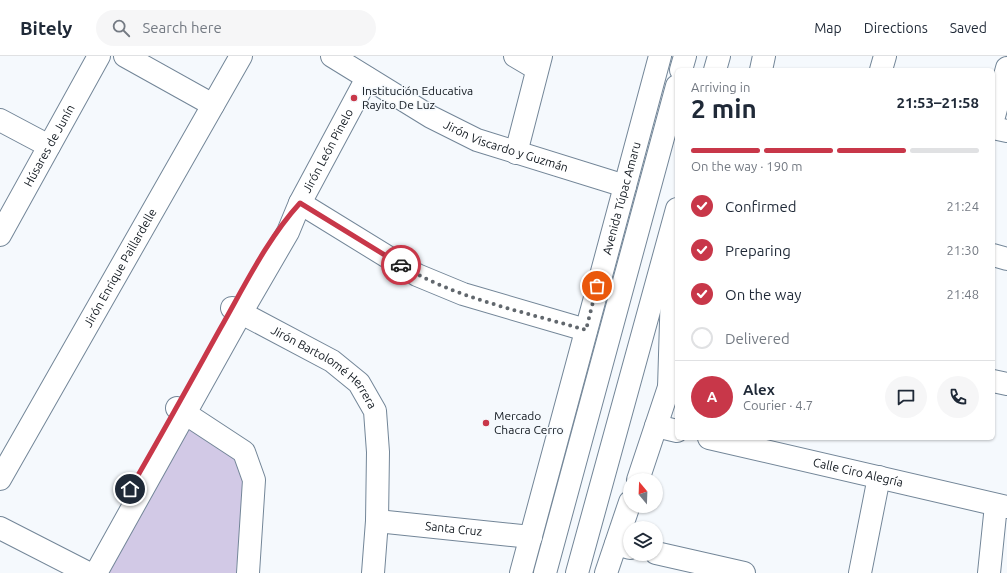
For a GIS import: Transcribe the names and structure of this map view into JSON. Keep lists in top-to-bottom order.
{
  "streets": {
    "main road": [
      "Húsares de Junín",
      "Jirón Viscardo y Guzmán",
      "Jirón León Pinelo",
      "Avenida Túpac Amaru",
      "Jirón Enrique Paillardelle",
      "Jirón Bartolomé Herrera",
      "Calle Ciro Alegría",
      "Santa Cruz"
    ]
  },
  "crossings": [
    ["Jirón Viscardo y Guzmán", "Jirón León Pinelo"],
    ["Jirón Viscardo y Guzmán", "Avenida Túpac Amaru"],
    ["Jirón León Pinelo", "Jirón Bartolomé Herrera"],
    ["Avenida Túpac Amaru", "Santa Cruz"],
    ["Jirón Bartolomé Herrera", "Santa Cruz"]
  ],
  "places": ["Institución Educativa Rayito De Luz", "Mercado Chacra Cerro"],
  "north": "top",
  "page": {
    "header": "Bitely",
    "search": "Search here",
    "nav": ["Map", "Directions", "Saved"],
    "heading": ["2 min", "Arriving in", "21:53–21:58"],
    "panel": ["Alex", "Courier · 4.7"],
    "bar": "On the way · 190 m",
    "list": [
      ["Confirmed", "21:24"],
      ["Preparing", "21:30"],
      ["On the way", "21:48"],
      "Delivered"
    ],
    "round": "A"
  }
}
